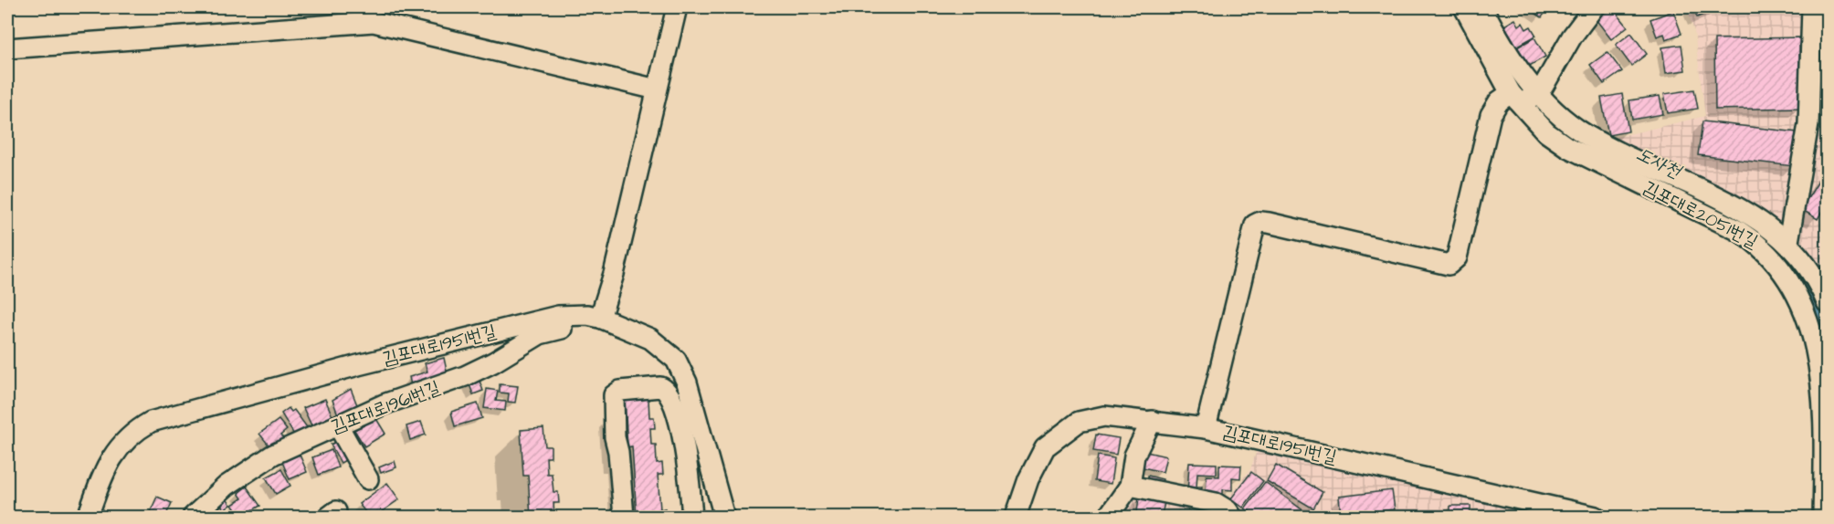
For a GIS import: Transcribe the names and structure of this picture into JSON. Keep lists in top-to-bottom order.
{
  "streets": {
    "lane": ["김포대로2051번길", "김포대로1951번길", "김포대로1961번길"]
  },
  "crossings": [
    ["김포대로1951번길", "김포대로1961번길"]
  ],
  "water": ["도사천"]
}
